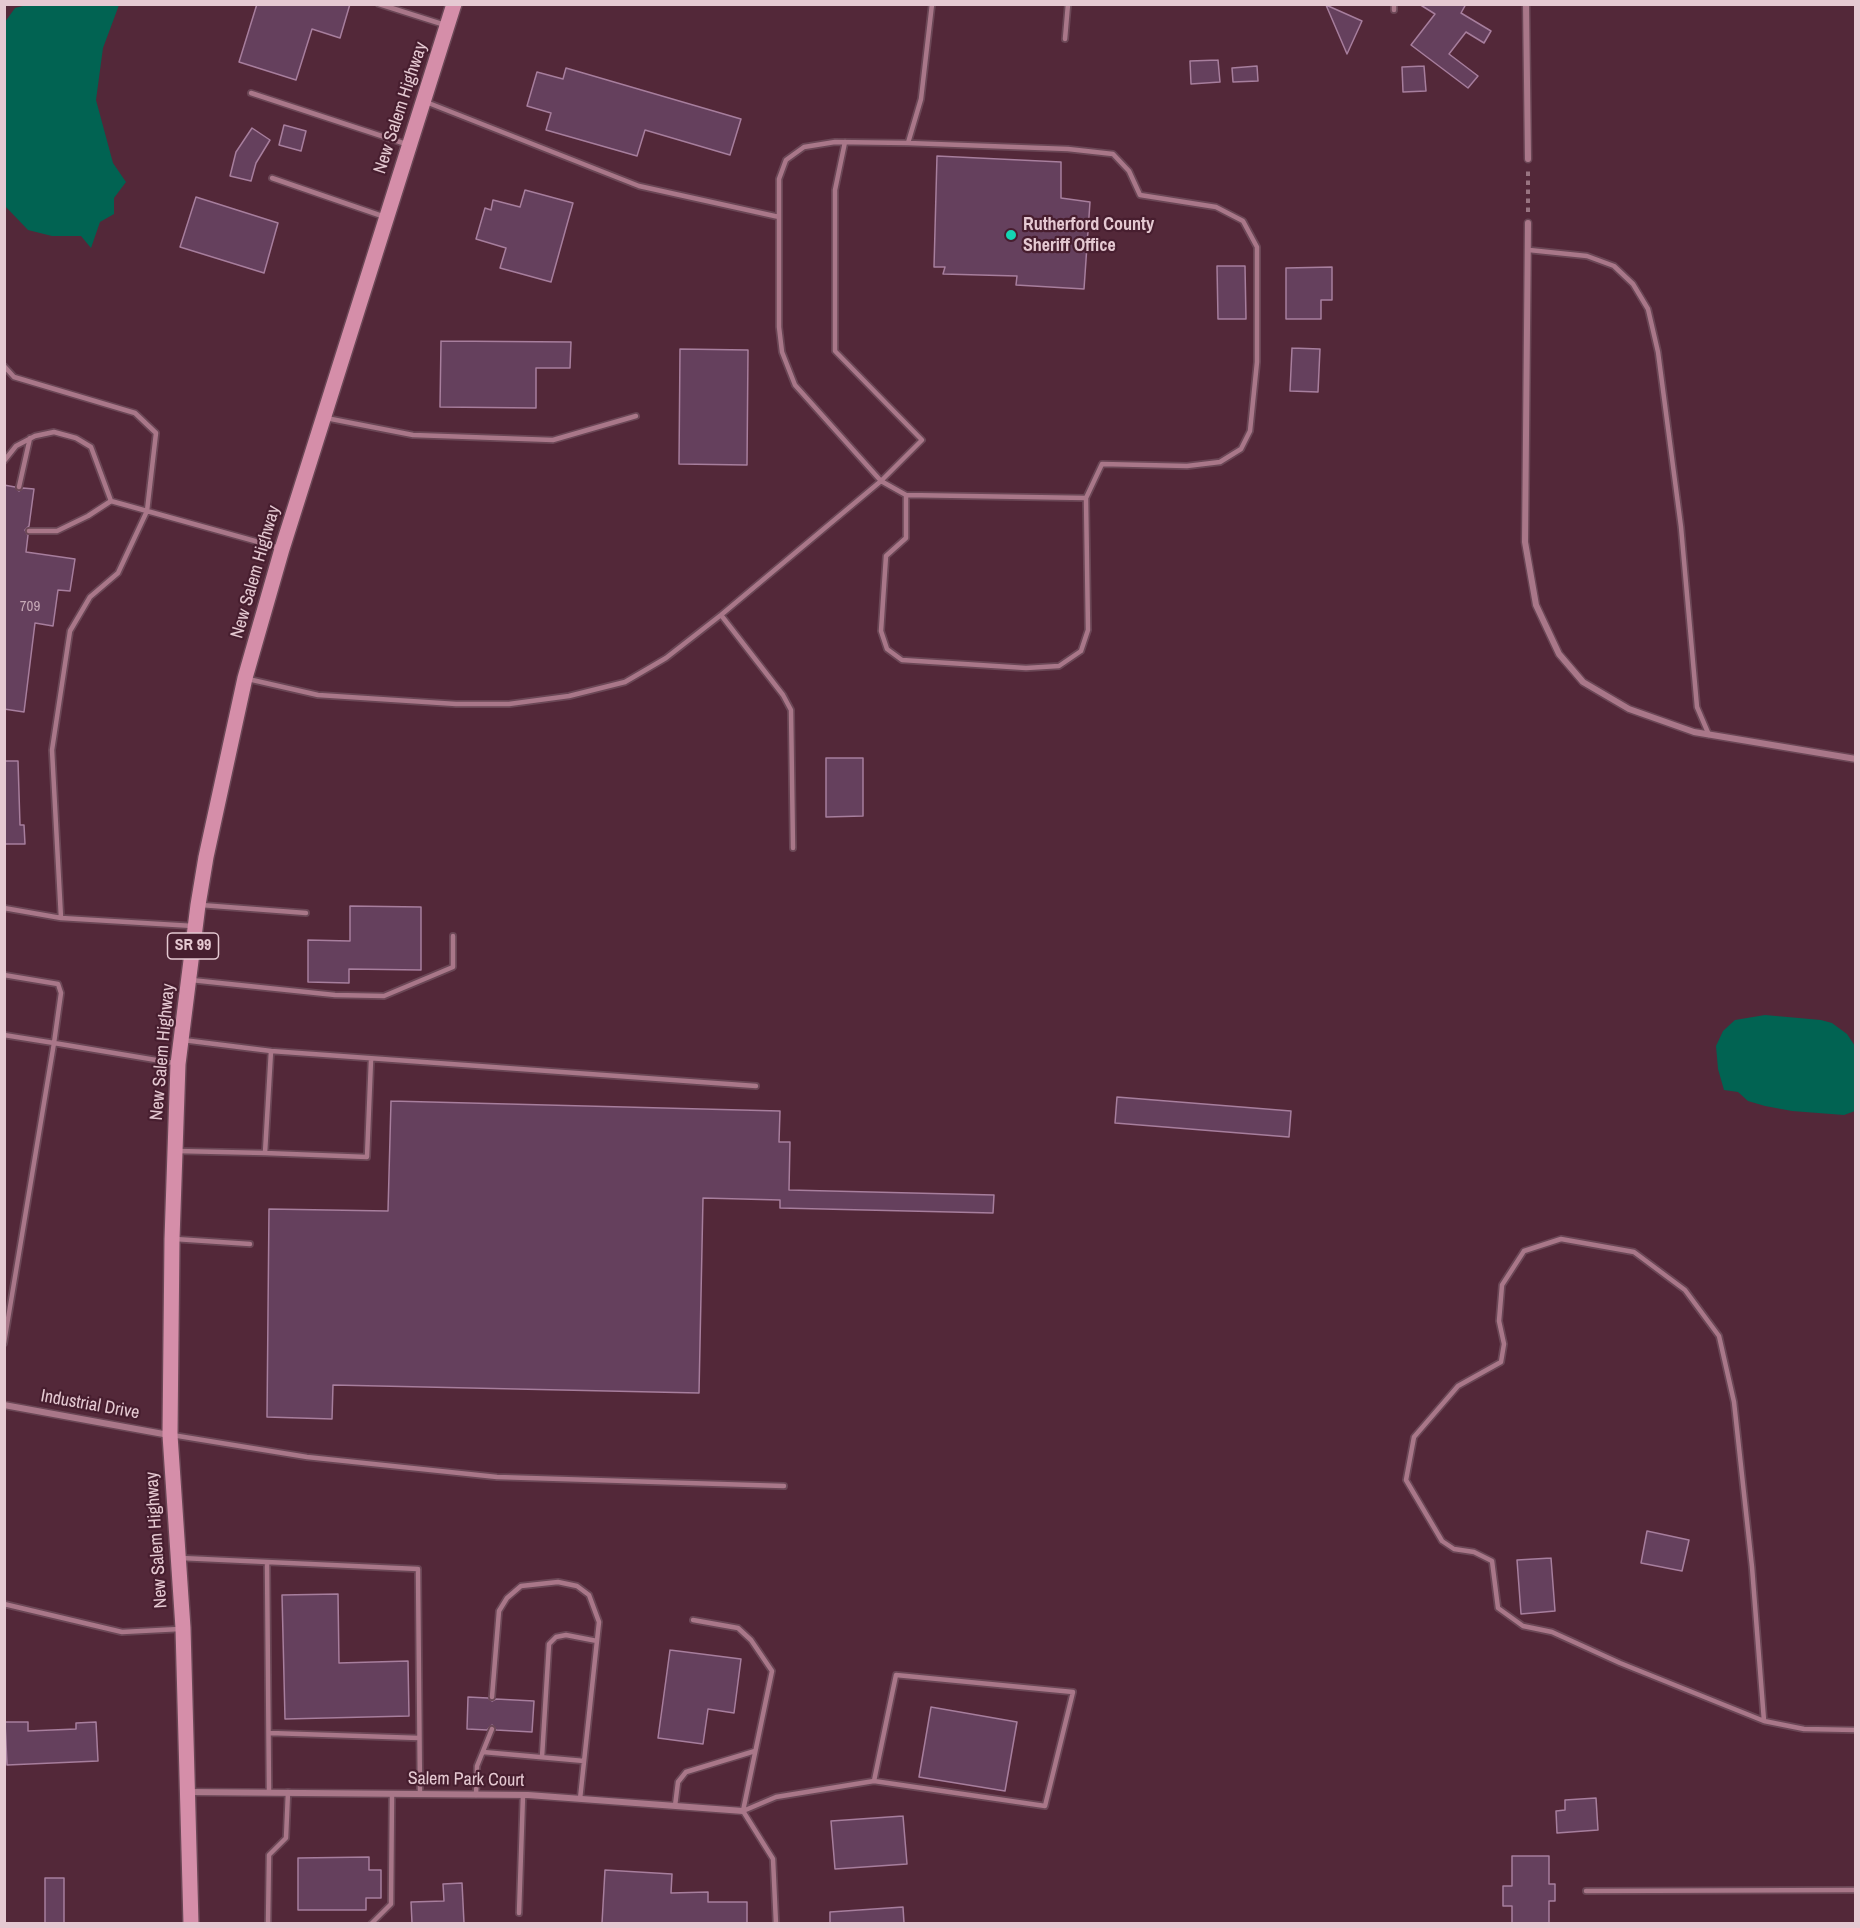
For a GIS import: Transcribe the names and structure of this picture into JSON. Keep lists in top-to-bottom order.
{
  "streets": {
    "main road": ["New Salem Highway", "SR 99"],
    "street": ["Industrial Drive", "Salem Park Court"]
  },
  "crossings": [
    ["New Salem Highway", "Industrial Drive"],
    ["New Salem Highway", "Salem Park Court"]
  ],
  "places": ["Rutherford County Sheriff Office"],
  "house_numbers": ["709"]
}
